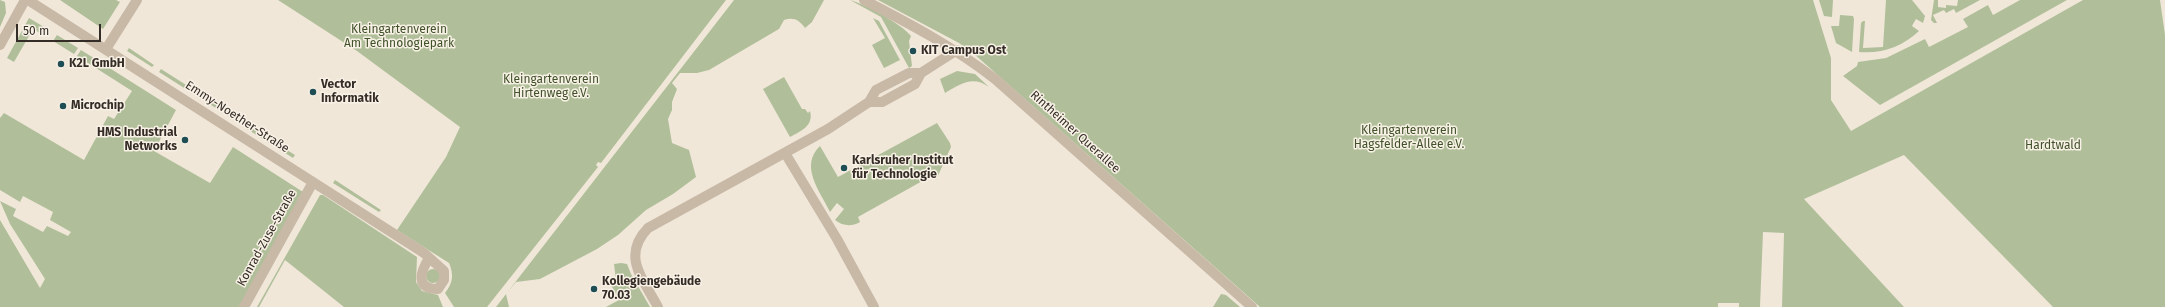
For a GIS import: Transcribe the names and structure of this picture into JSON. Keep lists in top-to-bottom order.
{
  "streets": {
    "street": ["Emmy-Noether-Straße", "Rintheimer Querallee", "Konrad-Zuse-Straße"]
  },
  "crossings": [
    ["Emmy-Noether-Straße", "Konrad-Zuse-Straße"]
  ],
  "parks": [
    "Kleingartenverein Am Technologiepark",
    "Kleingartenverein Hirtenweg e.V.",
    "Kleingartenverein Hagsfelder-Allee e.V.",
    "Hardtwald"
  ],
  "places": [
    "KIT Campus Ost",
    "K2L GmbH",
    "Vector Informatik",
    "Microchip",
    "HMS Industrial Networks",
    "Karlsruher Institut für Technologie",
    "Kollegiengebäude 70.03"
  ],
  "scale_bar": "50 m"
}
